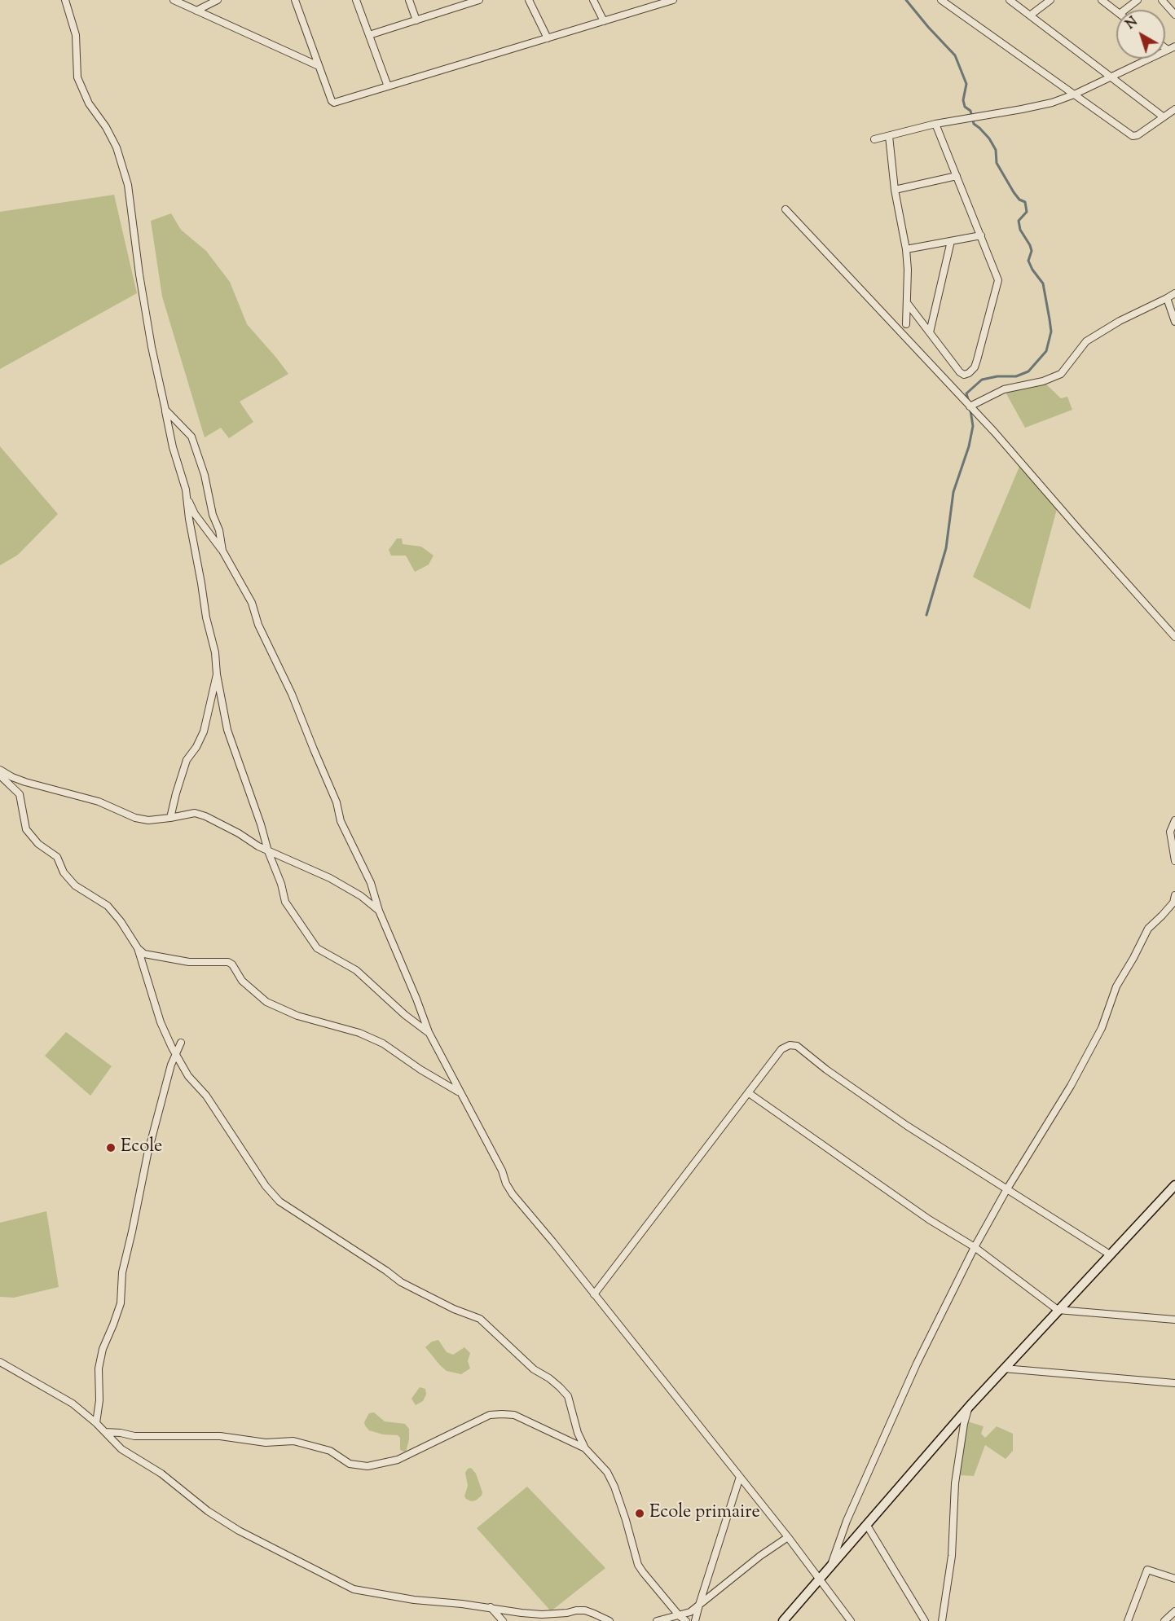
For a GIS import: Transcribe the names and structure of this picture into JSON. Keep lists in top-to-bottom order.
{
  "places": ["Ecole", "Ecole primaire"],
  "north": "top left"
}
